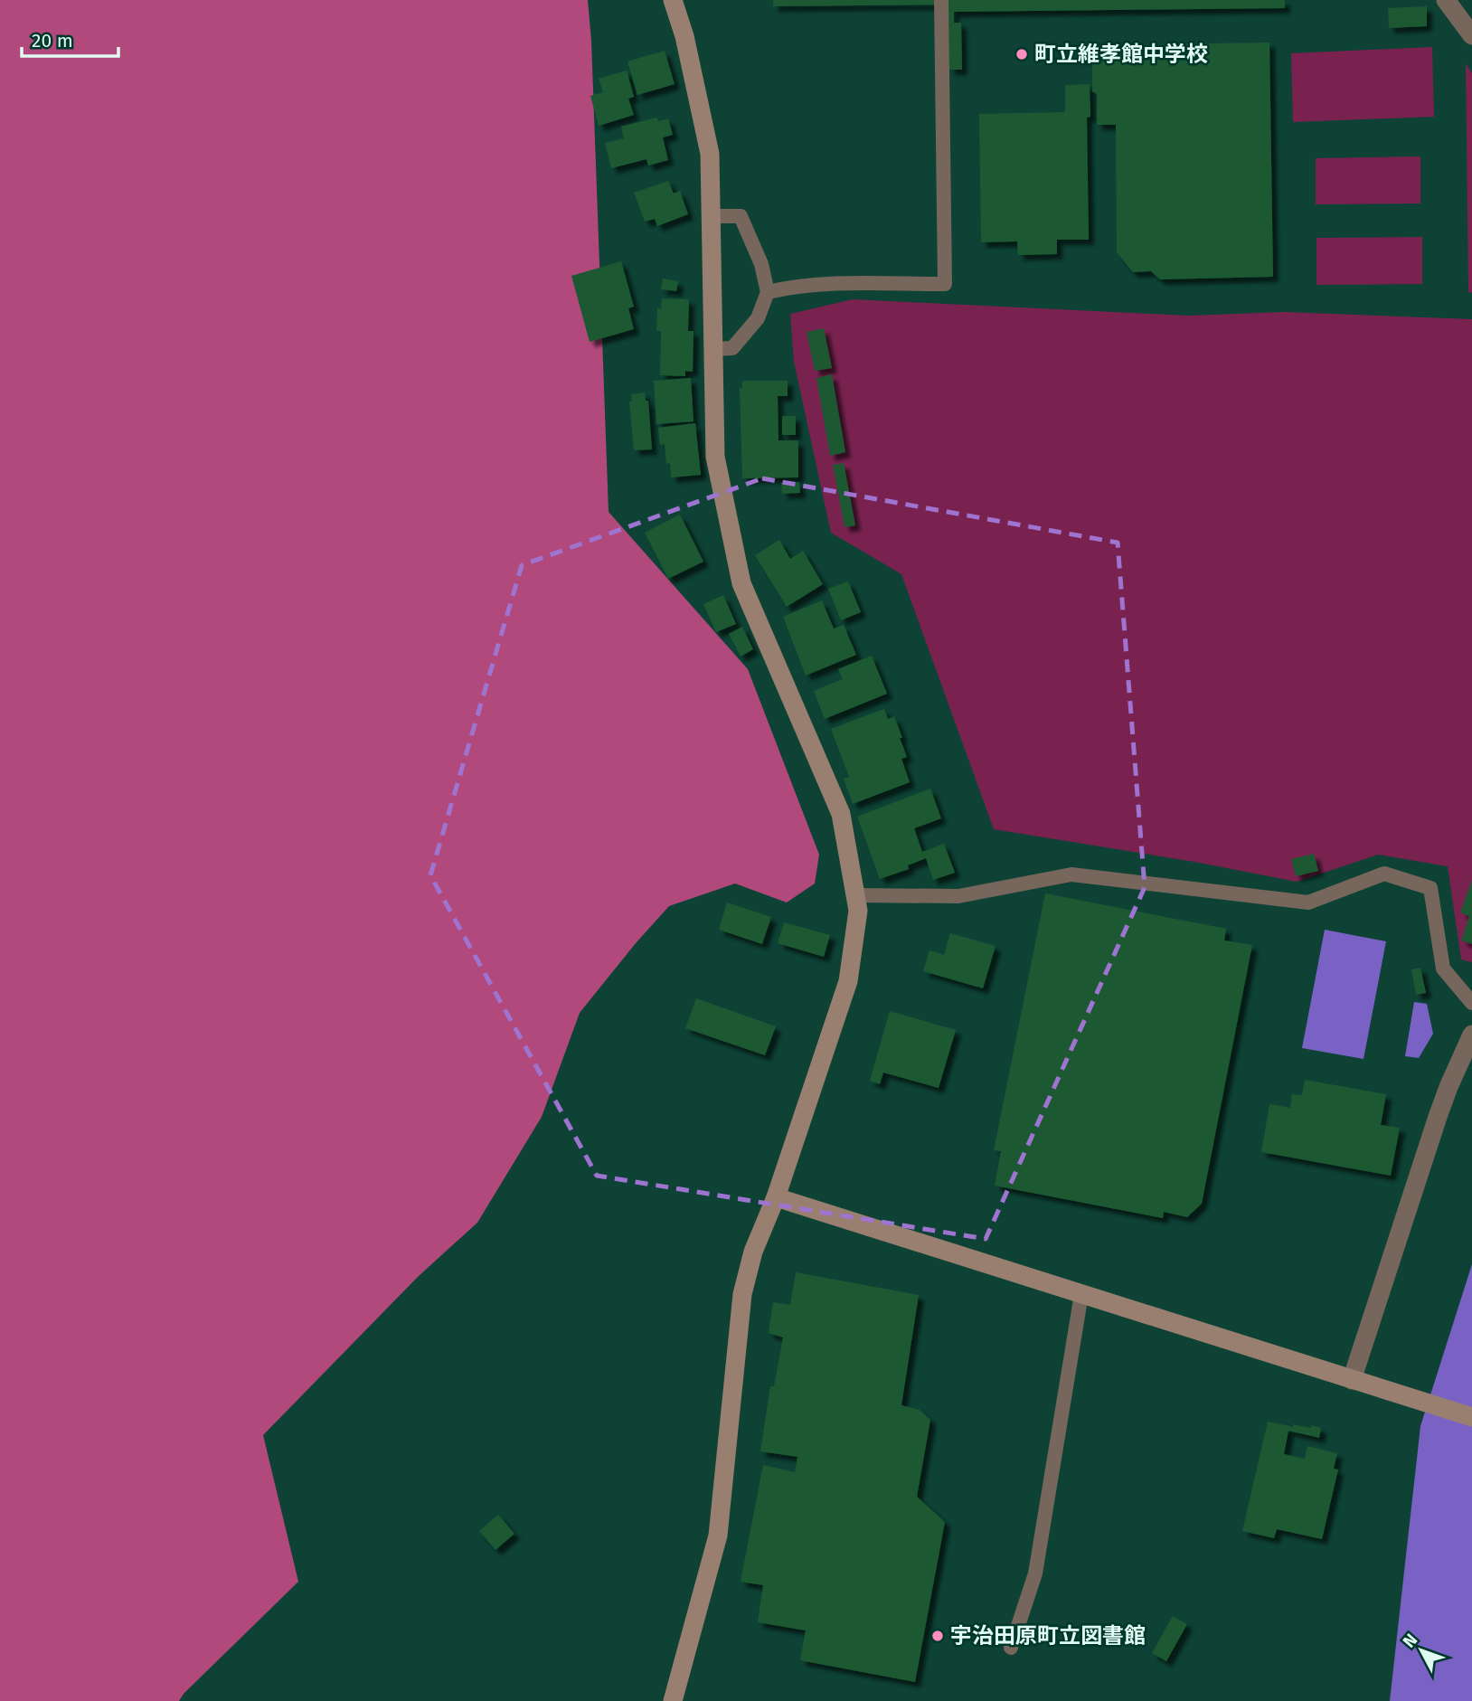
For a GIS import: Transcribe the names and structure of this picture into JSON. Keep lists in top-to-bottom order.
{
  "places": ["町立維孝館中学校", "宇治田原町立図書館"],
  "scale_bar": "20 m",
  "north": "top left"
}
